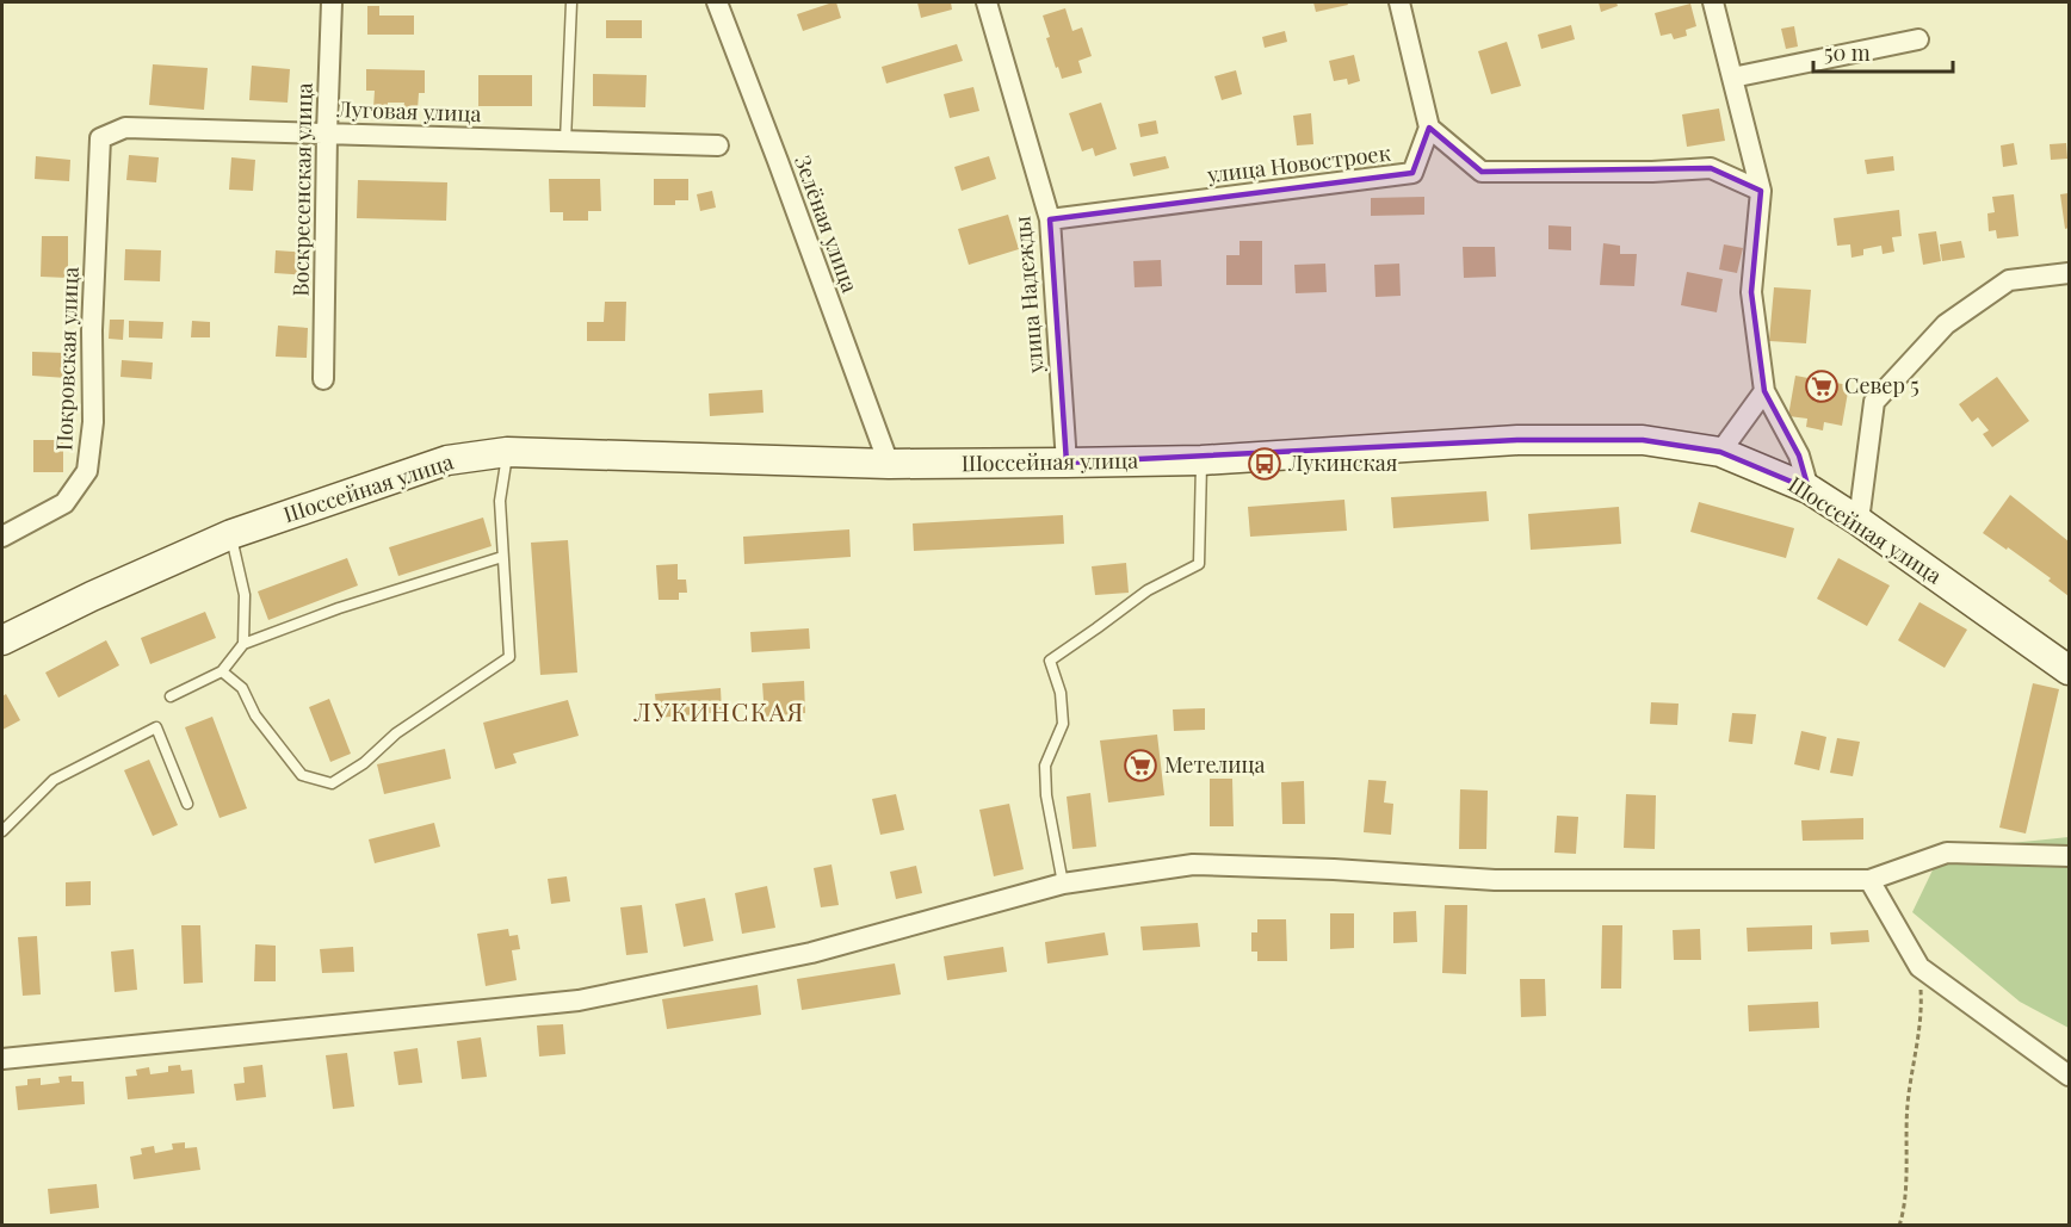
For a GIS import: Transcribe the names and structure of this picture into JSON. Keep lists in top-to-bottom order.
{
  "streets": {
    "main road": ["Шоссейная улица"],
    "street": [
      "Луговая улица",
      "улица Новостроек",
      "Воскресенская улица",
      "Зелёная улица",
      "улица Надежды",
      "Покровская улица"
    ]
  },
  "crossings": [
    ["Луговая улица", "Воскресенская улица"],
    ["Луговая улица", "Покровская улица"],
    ["улица Новостроек", "улица Надежды"],
    ["Зелёная улица", "Шоссейная улица"],
    ["улица Надежды", "Шоссейная улица"]
  ],
  "districts": ["ЛУКИНСКАЯ"],
  "places": {
    "supermarket": ["Север 5", "Метелица"],
    "bus stop": ["Лукинская"]
  },
  "scale_bar": "50 m"
}
